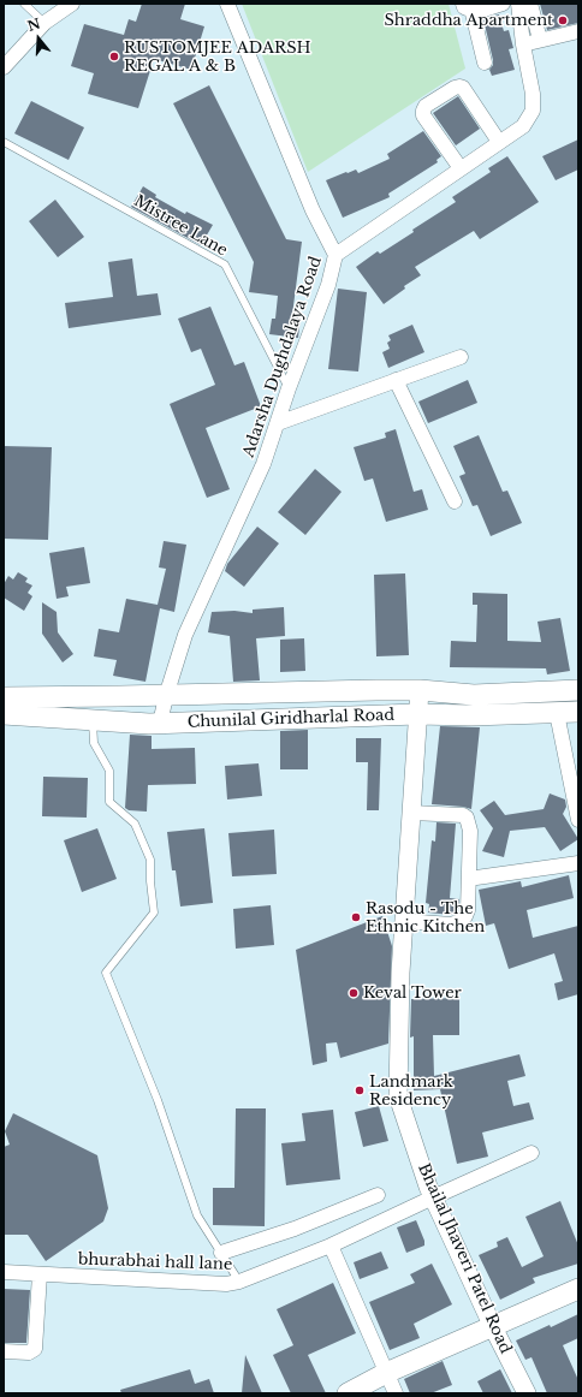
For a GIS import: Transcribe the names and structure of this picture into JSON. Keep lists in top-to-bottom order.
{
  "streets": {
    "main road": ["Chunilal Giridharlal Road"],
    "street": ["Adarsha Dughdalaya Road", "Bhailal Jhaveri Patel Road", "bhurabhai hall lane"],
    "lane": ["Mistree Lane"]
  },
  "crossings": [
    ["Mistree Lane", "Adarsha Dughdalaya Road"],
    ["Adarsha Dughdalaya Road", "Chunilal Giridharlal Road"],
    ["Chunilal Giridharlal Road", "Bhailal Jhaveri Patel Road"],
    ["Bhailal Jhaveri Patel Road", "bhurabhai hall lane"]
  ],
  "places": [
    "Shraddha Apartment",
    "RUSTOMJEE ADARSH REGAL A & B",
    "Rasodu - The Ethnic Kitchen",
    "Keval Tower",
    "Landmark Residency"
  ],
  "north": "top"
}
